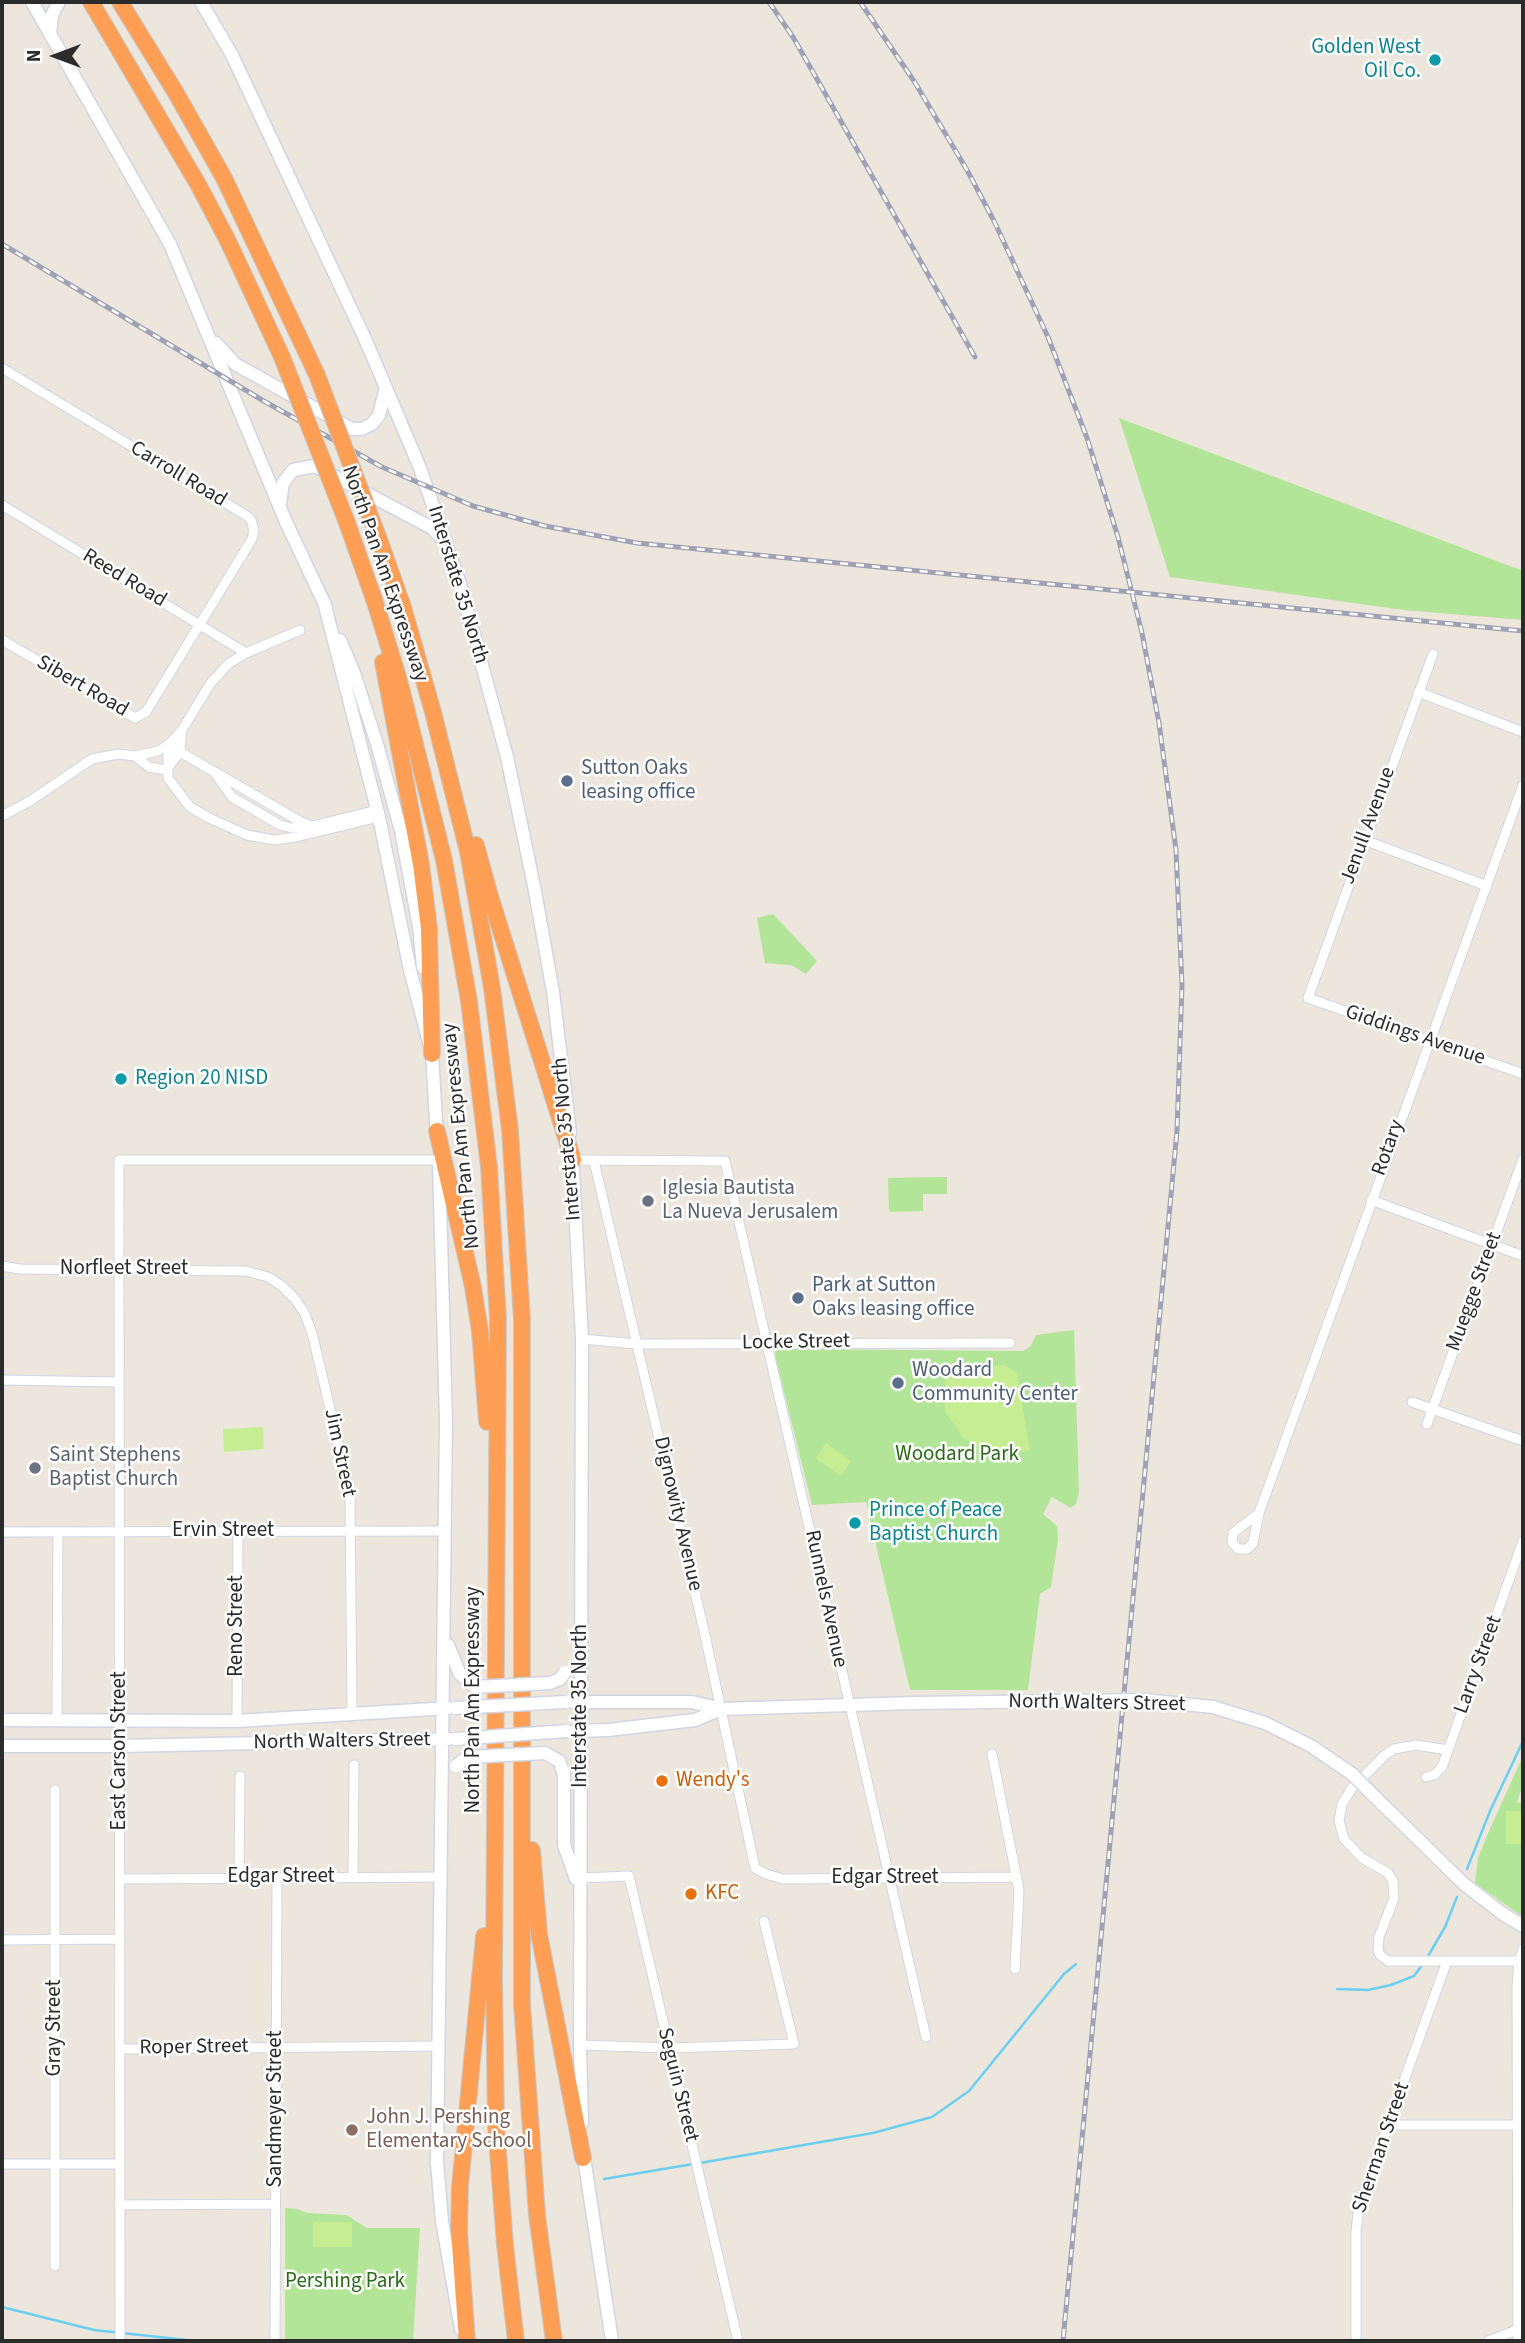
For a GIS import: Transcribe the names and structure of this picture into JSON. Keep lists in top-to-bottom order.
{
  "streets": {
    "highway": ["North Pan Am Expressway"],
    "main road": ["Interstate 35 North", "North Walters Street"],
    "street": [
      "Carroll Road",
      "Reed Road",
      "Sibert Road",
      "Jenull Avenue",
      "Giddings Avenue",
      "Rotary",
      "Norfleet Street",
      "Muegge Street",
      "Locke Street",
      "Jim Street",
      "Dignowity Avenue",
      "Ervin Street",
      "Runnels Avenue",
      "Reno Street",
      "Larry Street",
      "East Carson Street",
      "Edgar Street",
      "Gray Street",
      "Roper Street",
      "Seguin Street",
      "Sandmeyer Street",
      "Sherman Street"
    ]
  },
  "crossings": [
    ["Carroll Road", "Reed Road"],
    ["Carroll Road", "Sibert Road"],
    ["Reed Road", "Sibert Road"],
    ["Interstate 35 North", "Locke Street"],
    ["Interstate 35 North", "North Walters Street"],
    ["Interstate 35 North", "Seguin Street"],
    ["Jenull Avenue", "Giddings Avenue"],
    ["Giddings Avenue", "Rotary"],
    ["Norfleet Street", "Jim Street"],
    ["Norfleet Street", "East Carson Street"],
    ["Locke Street", "Dignowity Avenue"],
    ["Locke Street", "Runnels Avenue"],
    ["Jim Street", "Ervin Street"],
    ["Jim Street", "North Walters Street"],
    ["Dignowity Avenue", "Runnels Avenue"],
    ["Dignowity Avenue", "North Walters Street"],
    ["Dignowity Avenue", "Edgar Street"],
    ["Ervin Street", "Reno Street"],
    ["Ervin Street", "East Carson Street"],
    ["Runnels Avenue", "North Walters Street"],
    ["Runnels Avenue", "Edgar Street"],
    ["Reno Street", "North Walters Street"],
    ["North Walters Street", "East Carson Street"],
    ["East Carson Street", "Edgar Street"],
    ["East Carson Street", "Roper Street"],
    ["Edgar Street", "Sandmeyer Street"],
    ["Roper Street", "Sandmeyer Street"]
  ],
  "parks": ["Woodard Park", "Pershing Park"],
  "places": [
    "Golden West Oil Co.",
    "Sutton Oaks leasing office",
    "Region 20 NISD",
    "Iglesia Bautista La Nueva Jerusalem",
    "Park at Sutton Oaks leasing office",
    "Woodard Community Center",
    "Saint Stephens Baptist Church",
    "Prince of Peace Baptist Church",
    "Wendy's",
    "KFC",
    "John J. Pershing Elementary School"
  ],
  "north": "left"
}
